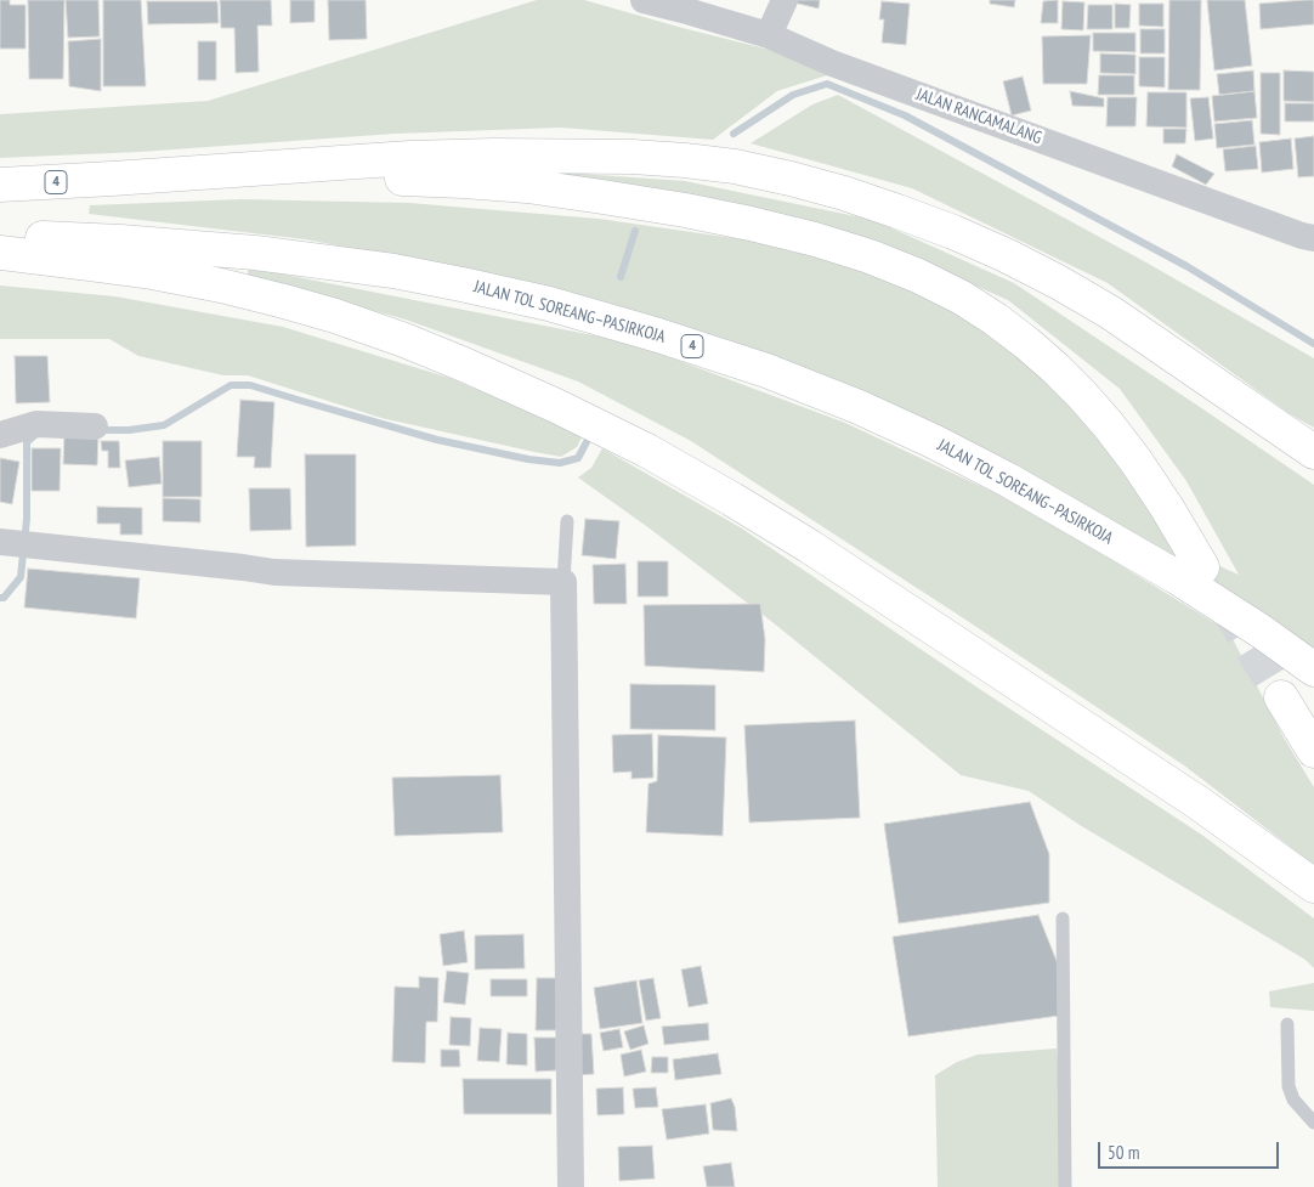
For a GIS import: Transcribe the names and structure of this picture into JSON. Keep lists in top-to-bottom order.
{
  "streets": {
    "highway": ["4", "JALAN TOL SOREANG–PASIRKOJA"],
    "street": ["JALAN RANCAMALANG"]
  },
  "scale_bar": "50 m"
}
